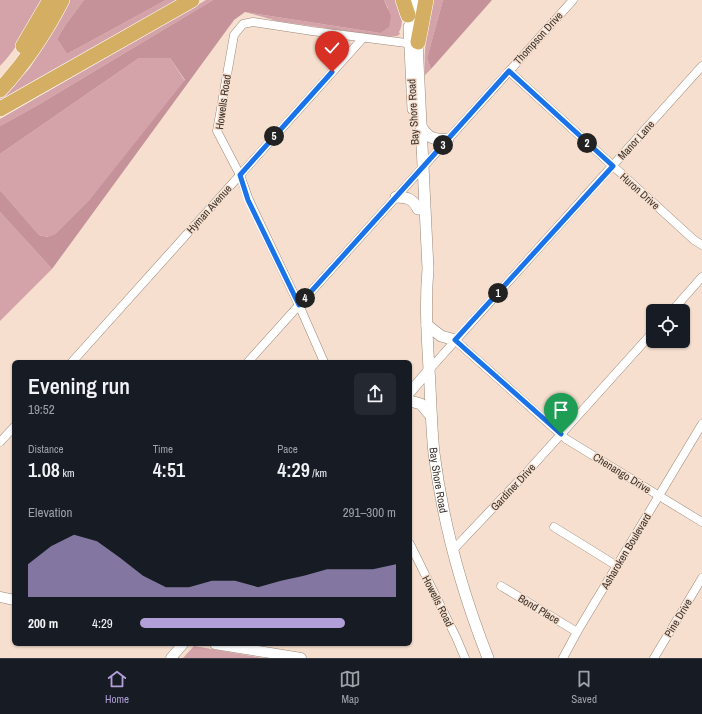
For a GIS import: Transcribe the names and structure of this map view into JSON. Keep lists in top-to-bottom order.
{
  "streets": {
    "main road": ["Bay Shore Road"],
    "street": [
      "Thompson Drive",
      "Howells Road",
      "Manor Lane",
      "Huron Drive",
      "Hyman Avenue",
      "Chenango Drive",
      "Gardiner Drive",
      "Asharoken Boulevard",
      "Bond Place",
      "Pine Drive"
    ]
  },
  "crossings": [
    ["Thompson Drive", "Howells Road"],
    ["Thompson Drive", "Bay Shore Road"],
    ["Thompson Drive", "Huron Drive"],
    ["Howells Road", "Hyman Avenue"],
    ["Bay Shore Road", "Manor Lane"],
    ["Bay Shore Road", "Gardiner Drive"],
    ["Manor Lane", "Huron Drive"],
    ["Manor Lane", "Chenango Drive"],
    ["Chenango Drive", "Gardiner Drive"],
    ["Chenango Drive", "Asharoken Boulevard"],
    ["Asharoken Boulevard", "Bond Place"]
  ],
  "page": {
    "pins": [
      "5",
      "2",
      "3",
      "1",
      "4"
    ],
    "heading": ["Evening run", "19:52"],
    "stats": [
      ["Distance", "1.08 km"],
      ["Time", "4:51"],
      ["Pace", "4:29 /km"]
    ],
    "chart": ["Elevation", "291–300 m"],
    "list": [
      {
        "name": "200 m",
        "note": "4:29"
      }
    ],
    "tabs": ["Home", "Map", "Saved"]
  }
}
